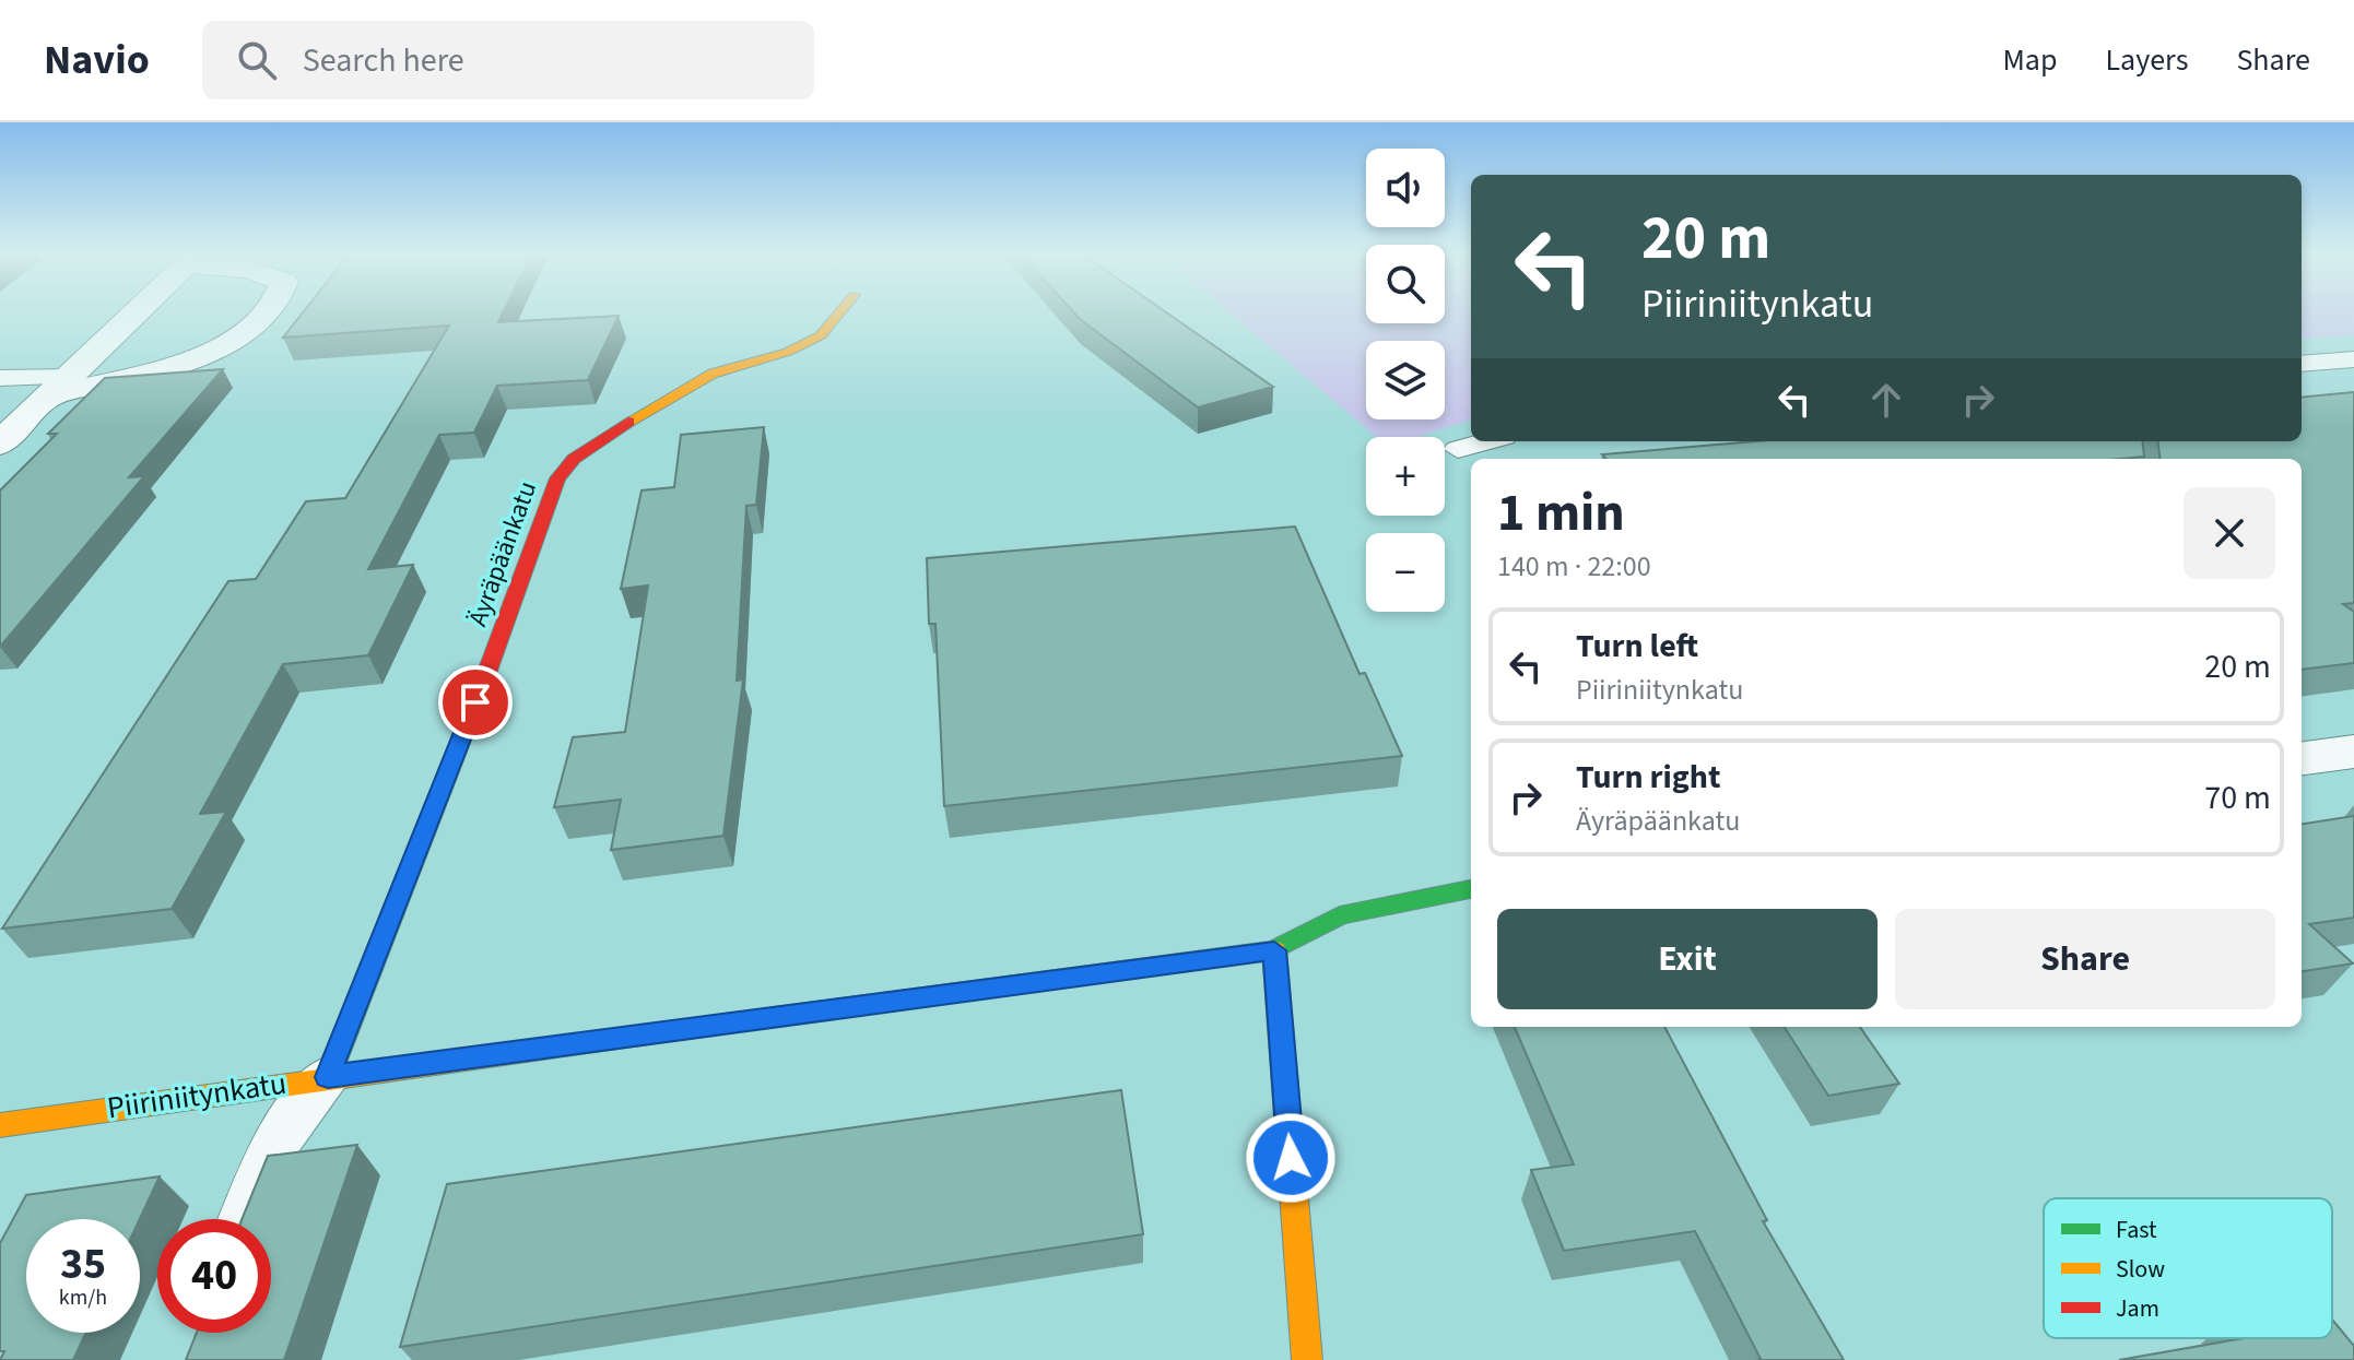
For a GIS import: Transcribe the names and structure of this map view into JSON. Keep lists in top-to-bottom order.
{
  "streets": {
    "street": ["Äyräpäänkatu", "Piiriniitynkatu"]
  },
  "crossings": [
    ["Äyräpäänkatu", "Piiriniitynkatu"]
  ],
  "legend": ["Fast", "Slow", "Jam"],
  "page": {
    "header": "Navio",
    "search": "Search here",
    "nav": ["Map", "Layers", "Share"],
    "map_buttons": ["+", "−"],
    "turn": ["20 m", "Piiriniitynkatu"],
    "heading": ["1 min", "140 m · 22:00"],
    "list": [
      {
        "name": "Turn left",
        "note": "Piiriniitynkatu",
        "value": "20 m"
      },
      {
        "name": "Turn right",
        "note": "Äyräpäänkatu",
        "value": "70 m"
      }
    ],
    "buttons": ["Exit", "Share"],
    "speed": "35 km/h",
    "limit": "40"
  }
}
